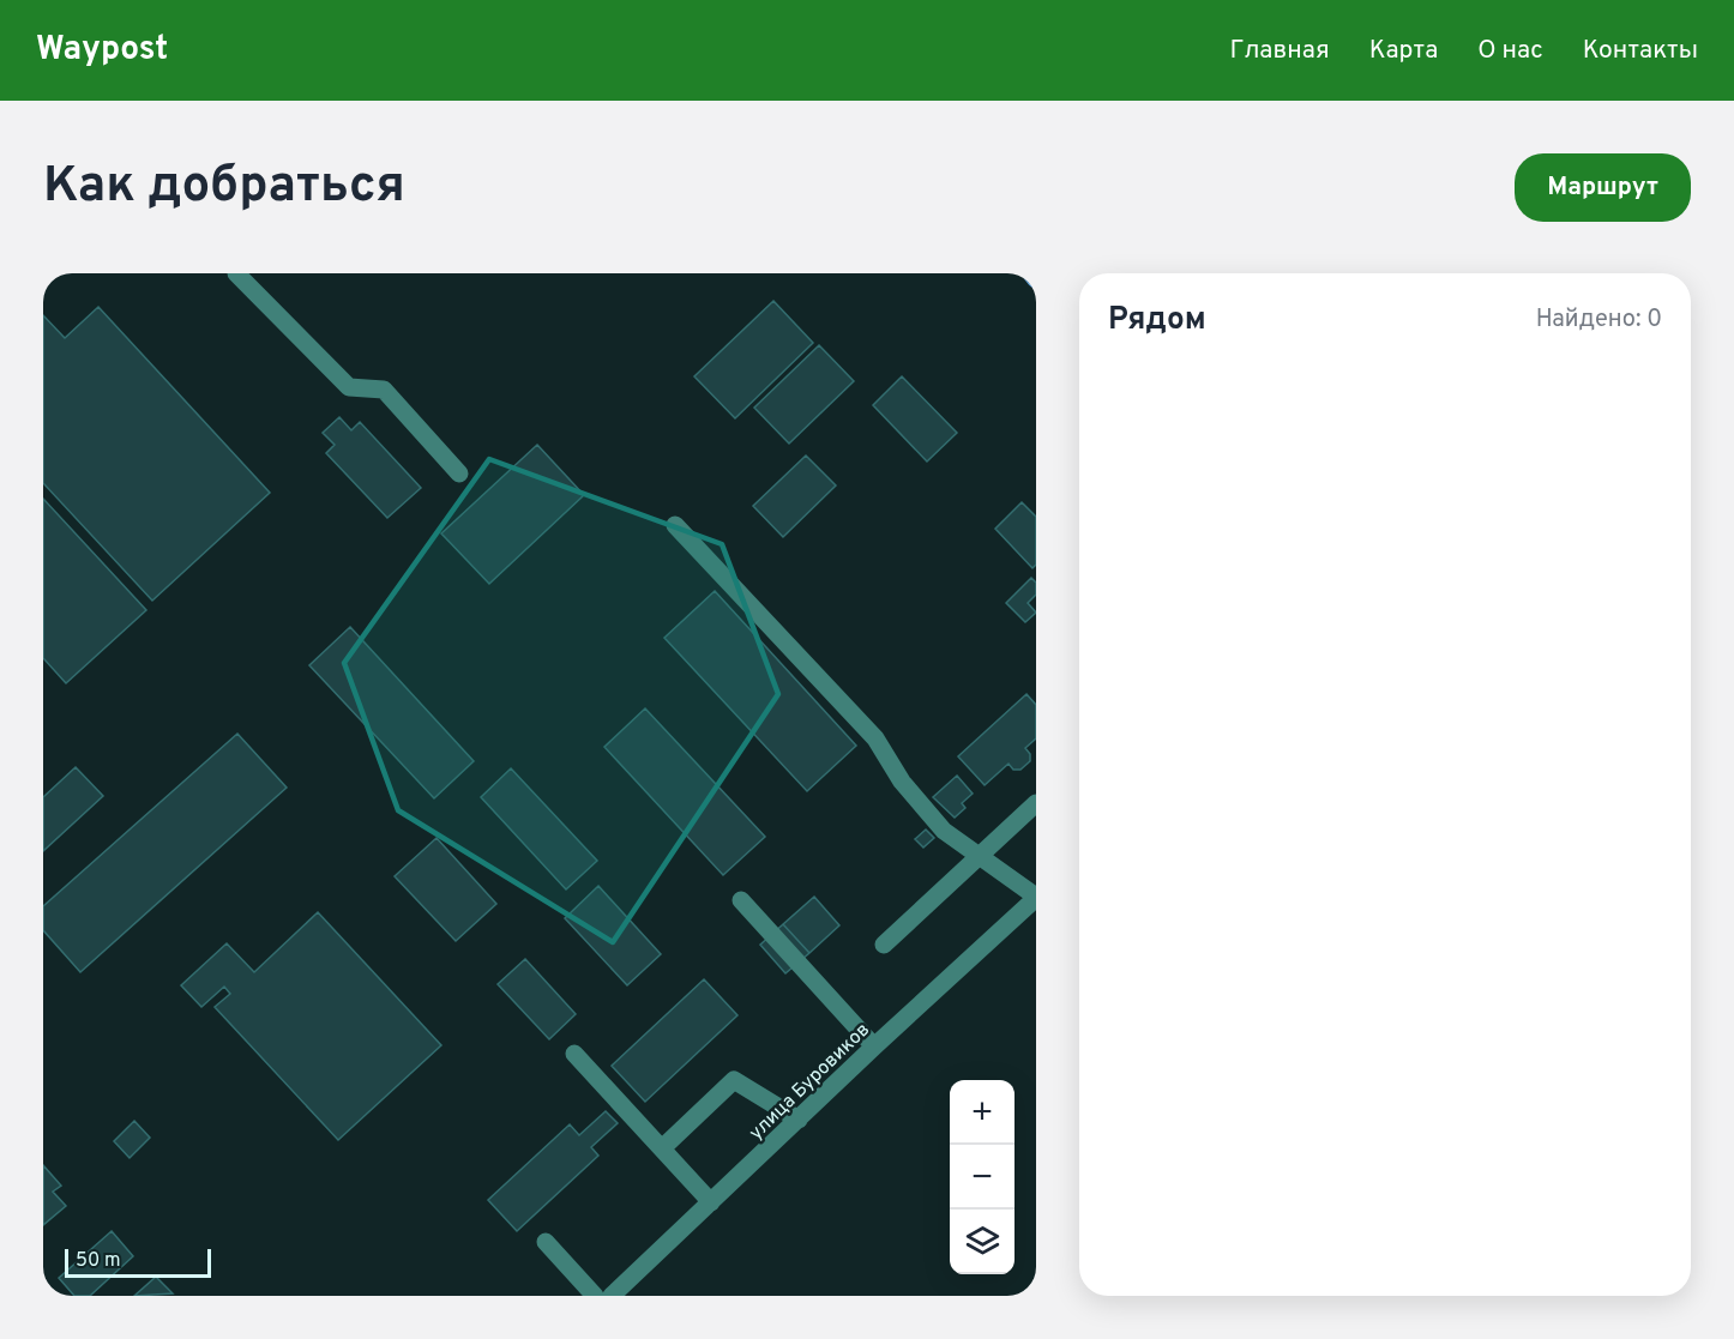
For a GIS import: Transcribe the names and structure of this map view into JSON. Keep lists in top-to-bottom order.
{
  "streets": {
    "street": ["улица Буровиков"]
  },
  "scale_bar": "50 m",
  "page": {
    "header": "Waypost",
    "nav": [
      "Главная",
      "Карта",
      "О нас",
      "Контакты"
    ],
    "buttons": "Маршрут",
    "title": "Как добраться",
    "heading": ["Рядом", "Найдено: 0"],
    "map_buttons": ["+", "−"],
    "scale": "50 m"
  }
}
